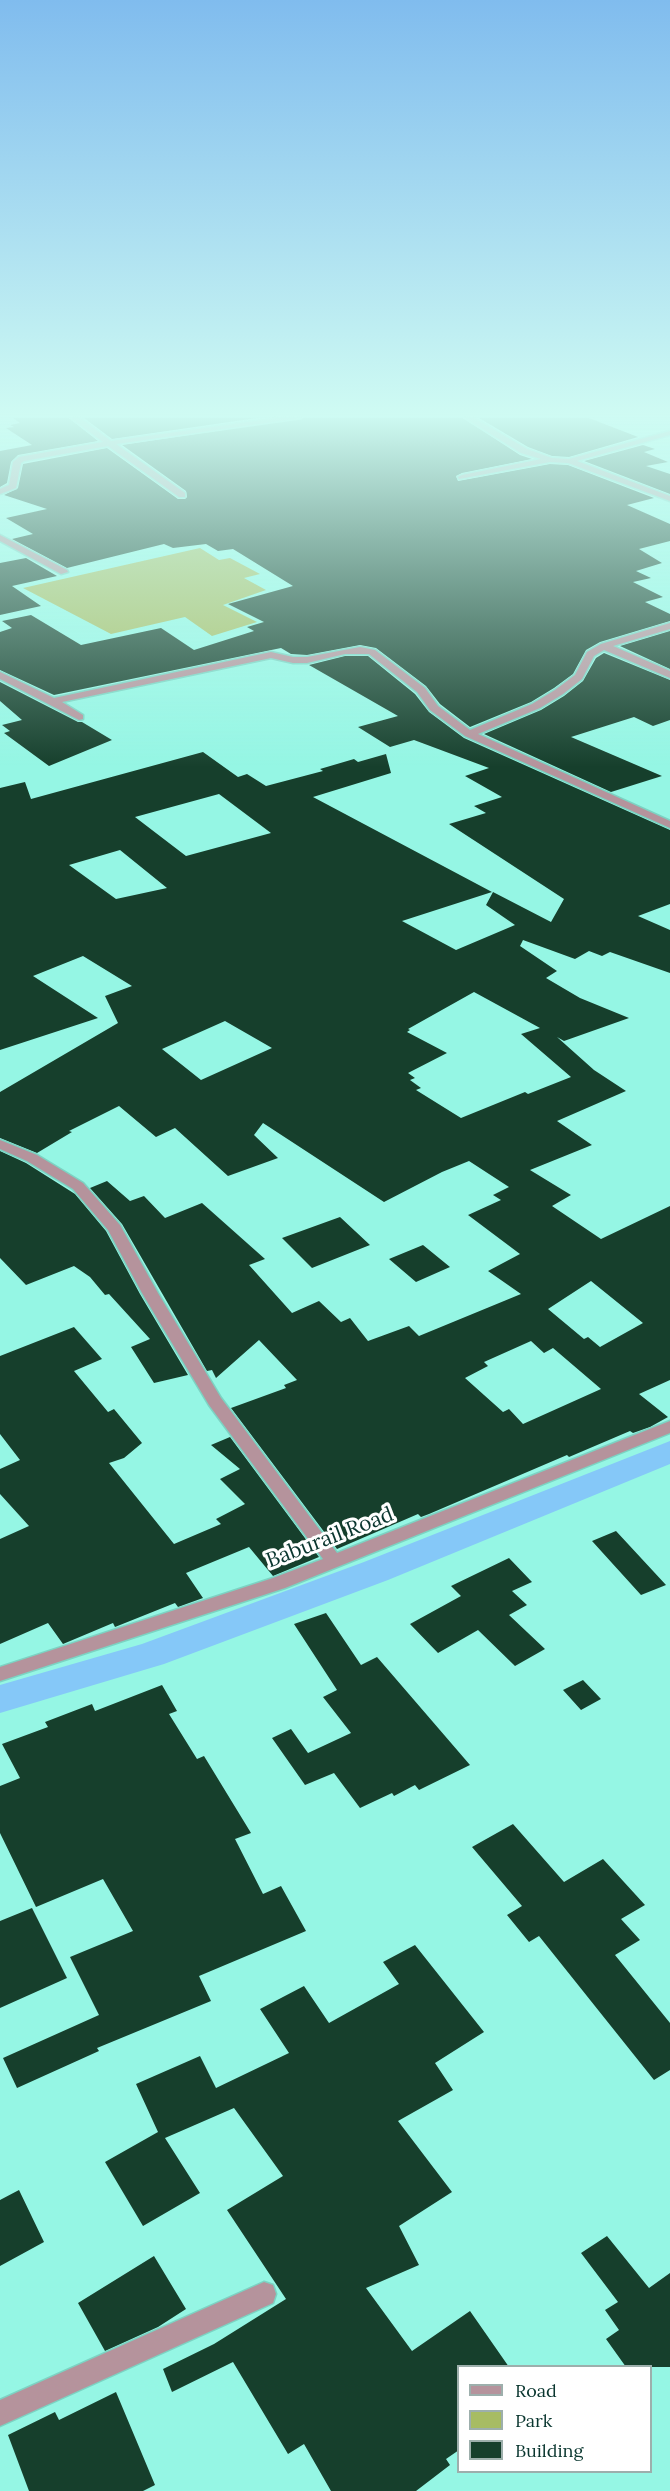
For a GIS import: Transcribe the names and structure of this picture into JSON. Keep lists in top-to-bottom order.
{
  "streets": {
    "street": ["Baburail Road"]
  },
  "legend": ["Road", "Park", "Building"]
}
